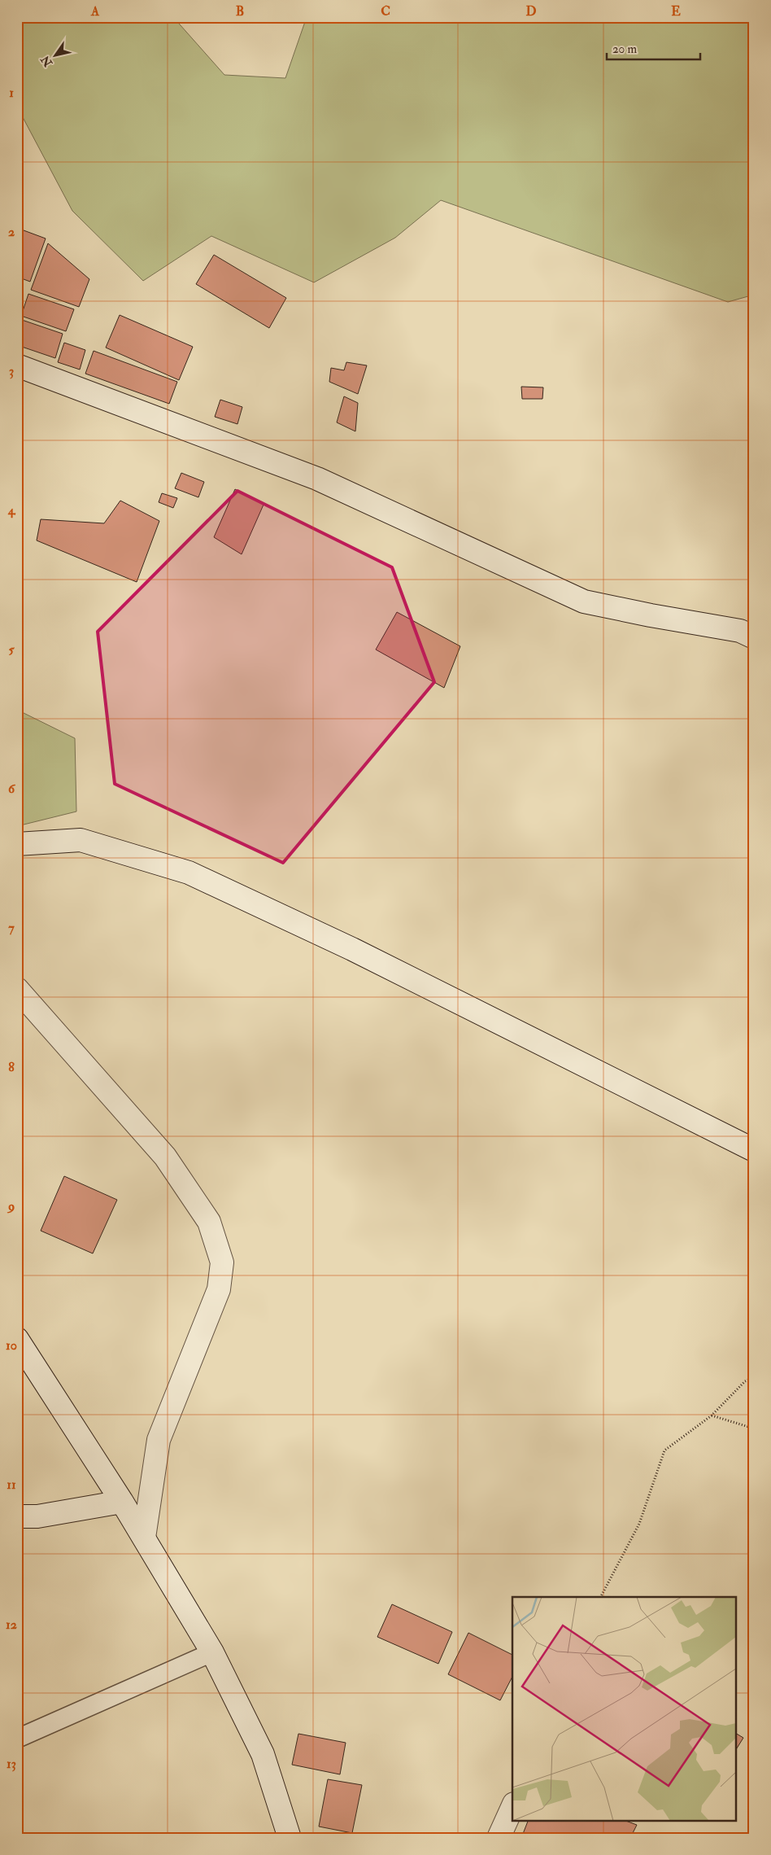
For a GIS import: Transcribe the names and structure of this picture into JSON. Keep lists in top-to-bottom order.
{
  "scale_bar": "20 m",
  "north": "bottom left",
  "grid": {
    "columns": [
      "A",
      "B",
      "C",
      "D",
      "E"
    ],
    "rows": [
      "1",
      "2",
      "3",
      "4",
      "5",
      "6",
      "7",
      "8",
      "9",
      "10",
      "11",
      "12",
      "13"
    ]
  }
}
